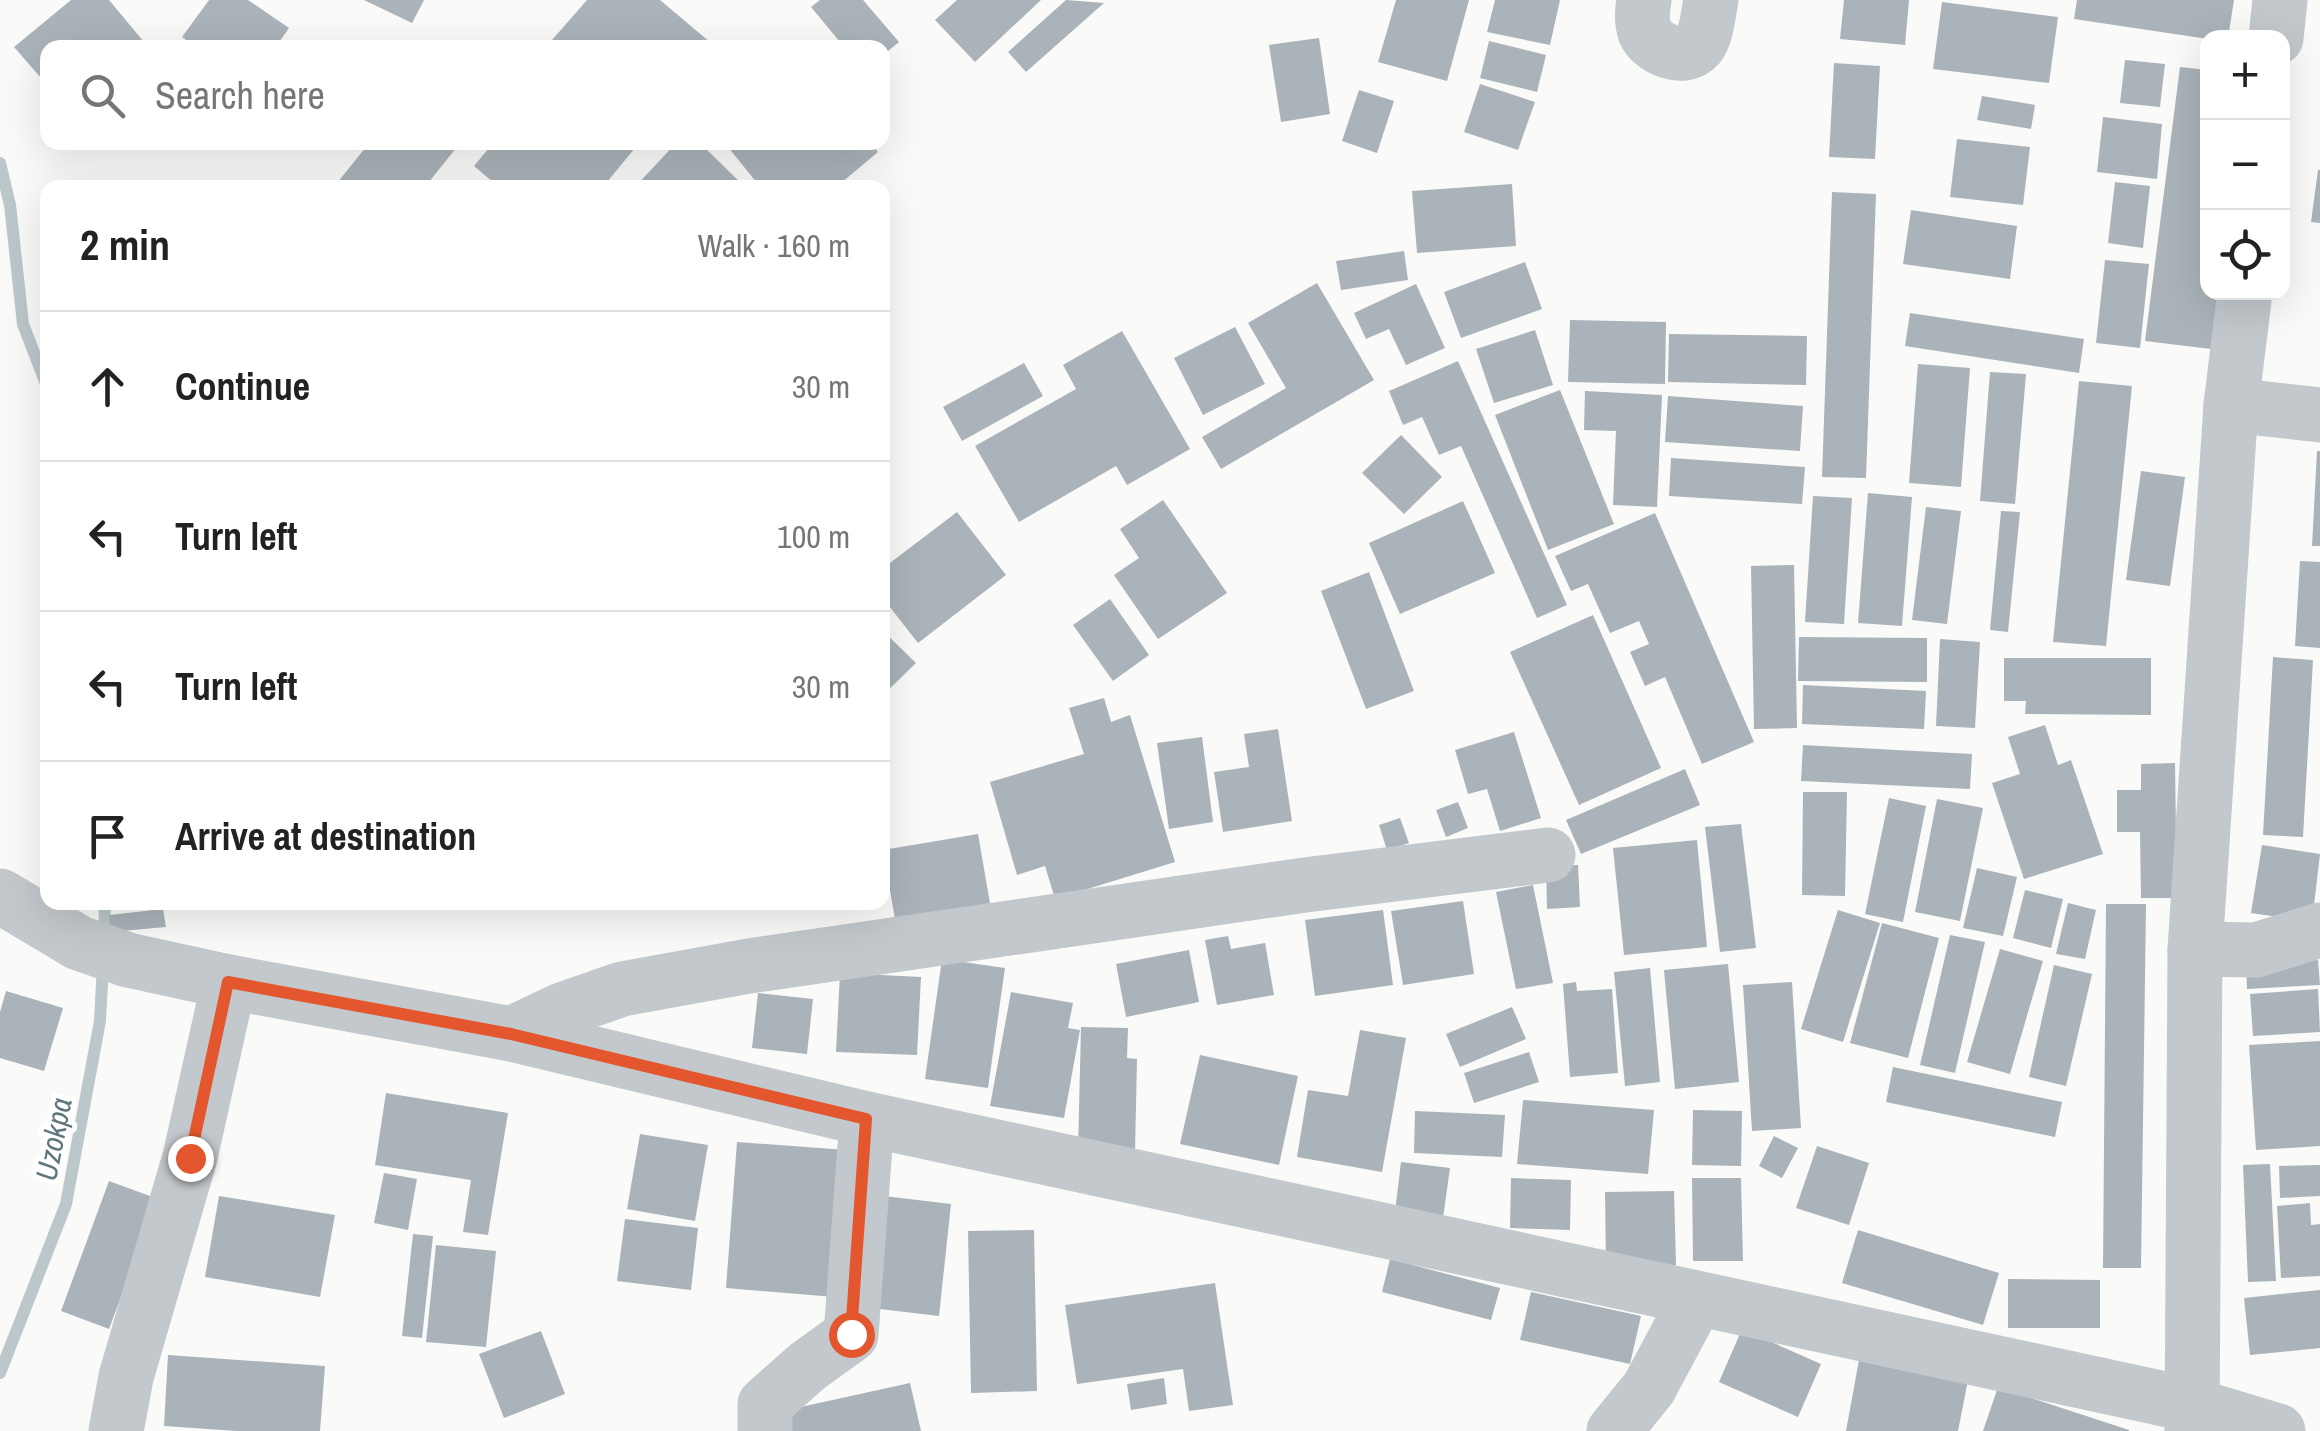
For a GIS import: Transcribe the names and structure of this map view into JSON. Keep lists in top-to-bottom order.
{
  "water": ["Uzokpa"],
  "page": {
    "map_buttons": ["+", "−"],
    "search": "Search here",
    "heading": ["2 min", "Walk · 160 m"],
    "list": [
      ["Continue", "30 m"],
      ["Turn left", "100 m"],
      ["Turn left", "30 m"],
      "Arrive at destination"
    ]
  }
}
